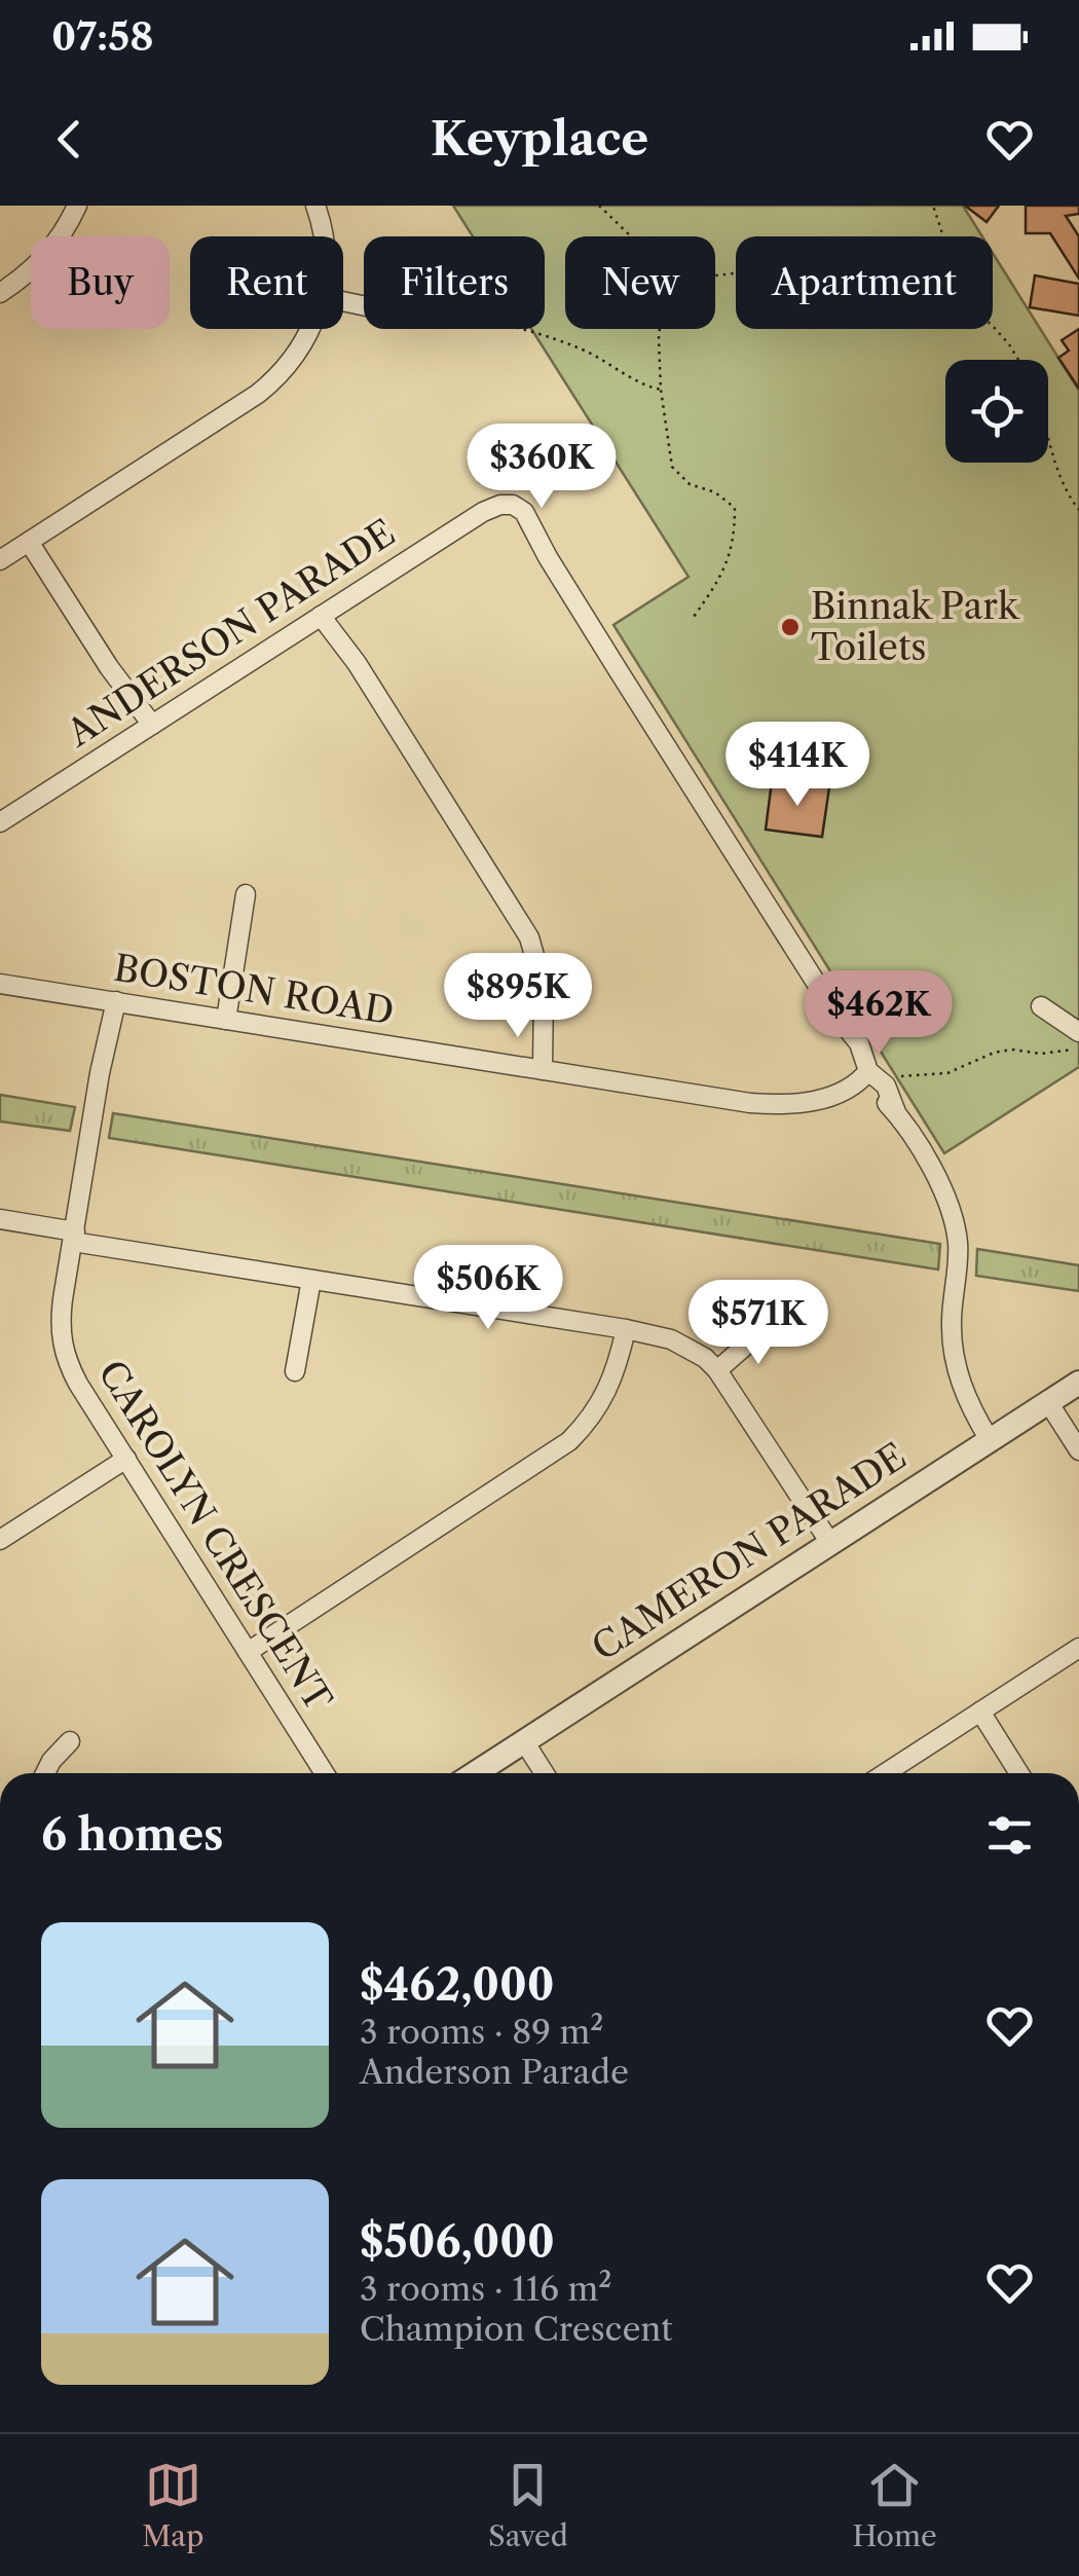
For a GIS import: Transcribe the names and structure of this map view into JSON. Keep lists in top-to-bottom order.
{
  "streets": {
    "street": [
      "ANDERSON PARADE",
      "BOSTON ROAD",
      "CAROLYN CRESCENT",
      "CAMERON PARADE"
    ]
  },
  "crossings": [
    ["ANDERSON PARADE", "BOSTON ROAD"],
    ["ANDERSON PARADE", "CAMERON PARADE"],
    ["BOSTON ROAD", "CAROLYN CRESCENT"]
  ],
  "places": ["Binnak Park Toilets"],
  "page": {
    "status": "07:58",
    "header": "Keyplace",
    "chip": [
      "Buy",
      "Rent",
      "Filters",
      "New",
      "Apartment"
    ],
    "price": [
      "$360K",
      "$414K",
      "$895K",
      "$462K",
      "$506K",
      "$571K"
    ],
    "heading": "6 homes",
    "list": [
      {
        "name": "$462,000",
        "note": "3 rooms · 89 m² · Anderson Parade"
      },
      {
        "name": "$506,000",
        "note": "3 rooms · 116 m² · Champion Crescent"
      }
    ],
    "tabs": ["Map", "Saved", "Home"]
  }
}
